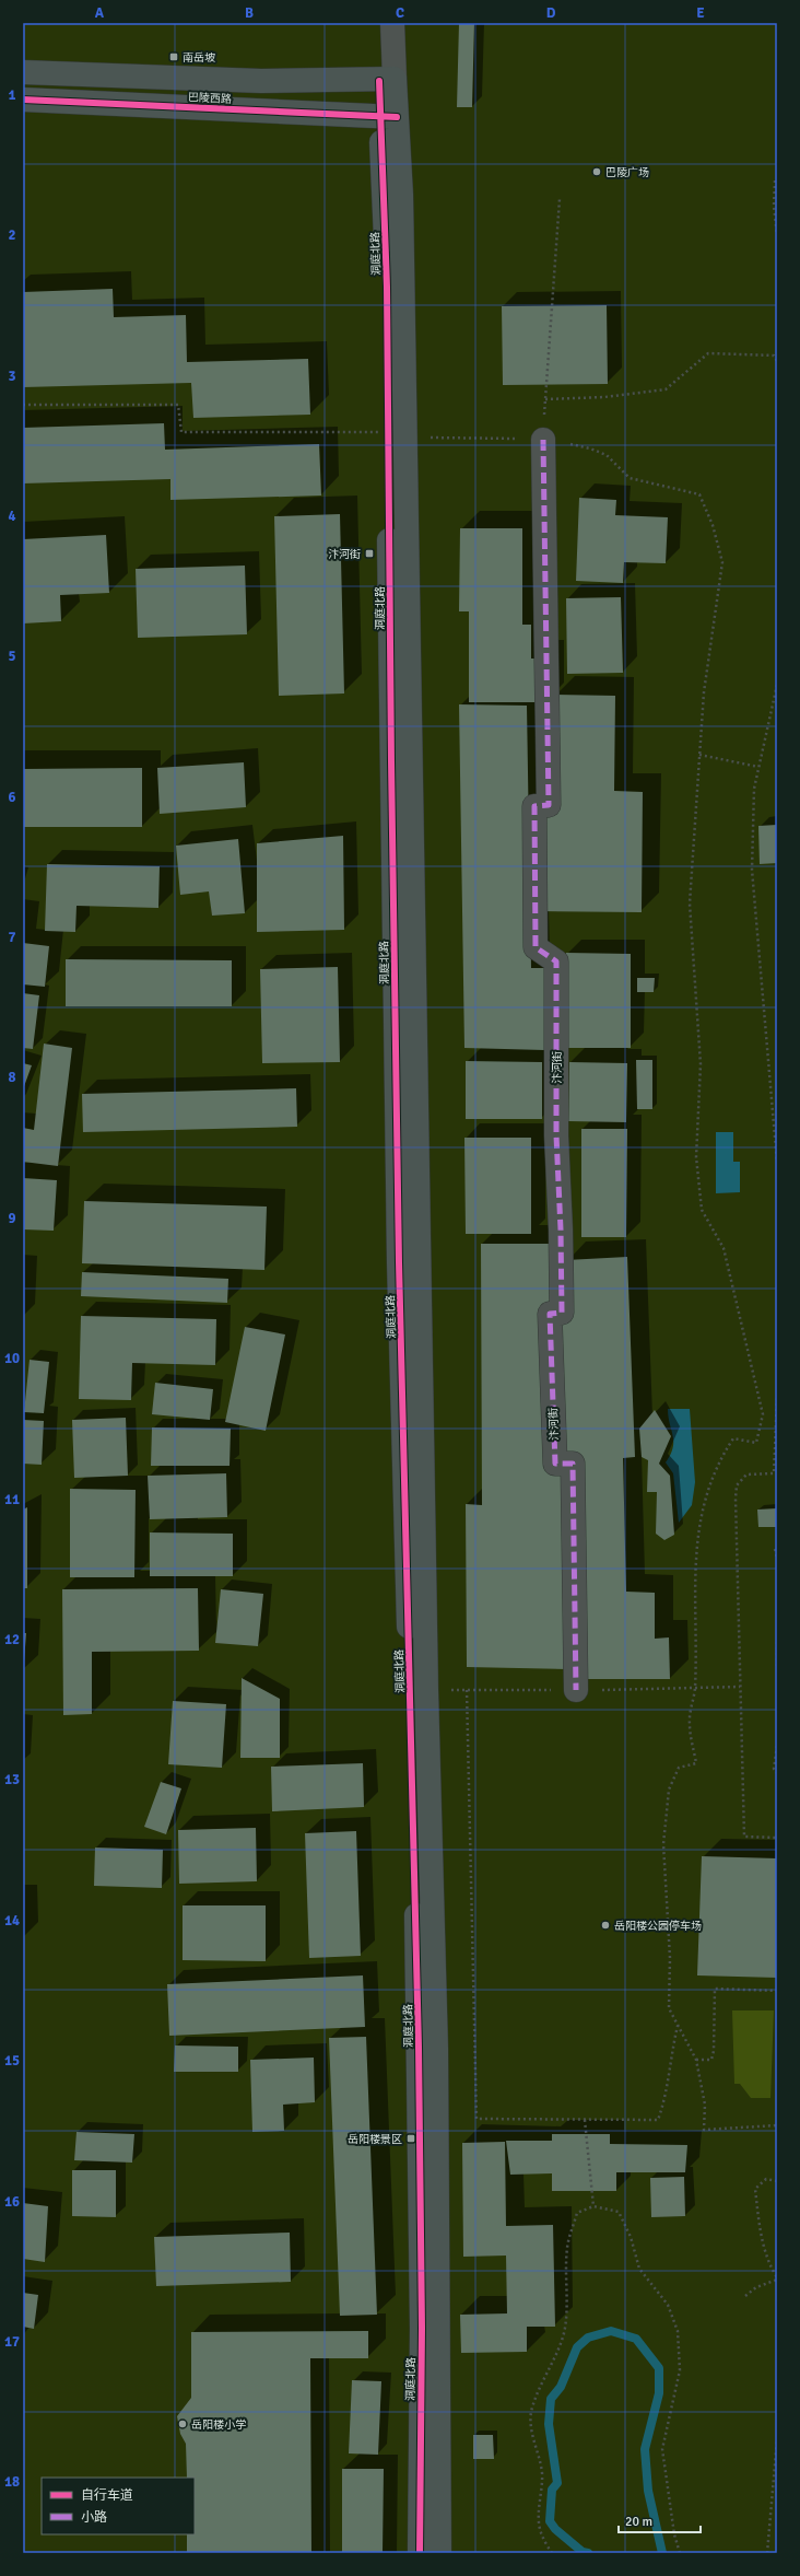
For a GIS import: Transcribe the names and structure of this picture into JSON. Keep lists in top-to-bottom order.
{
  "streets": {
    "main road": ["巴陵西路", "洞庭北路"],
    "street": ["汴河街"]
  },
  "crossings": [
    ["巴陵西路", "洞庭北路"]
  ],
  "places": {
    "transit": ["南岳坡", "汴河街", "岳阳楼景区"],
    "other": ["巴陵广场", "岳阳楼公园停车场", "岳阳楼小学"]
  },
  "legend": ["自行车道", "小路"],
  "scale_bar": "20 m",
  "grid": {
    "columns": [
      "A",
      "B",
      "C",
      "D",
      "E"
    ],
    "rows": [
      "1",
      "2",
      "3",
      "4",
      "5",
      "6",
      "7",
      "8",
      "9",
      "10",
      "11",
      "12",
      "13",
      "14",
      "15",
      "16",
      "17",
      "18"
    ]
  }
}
